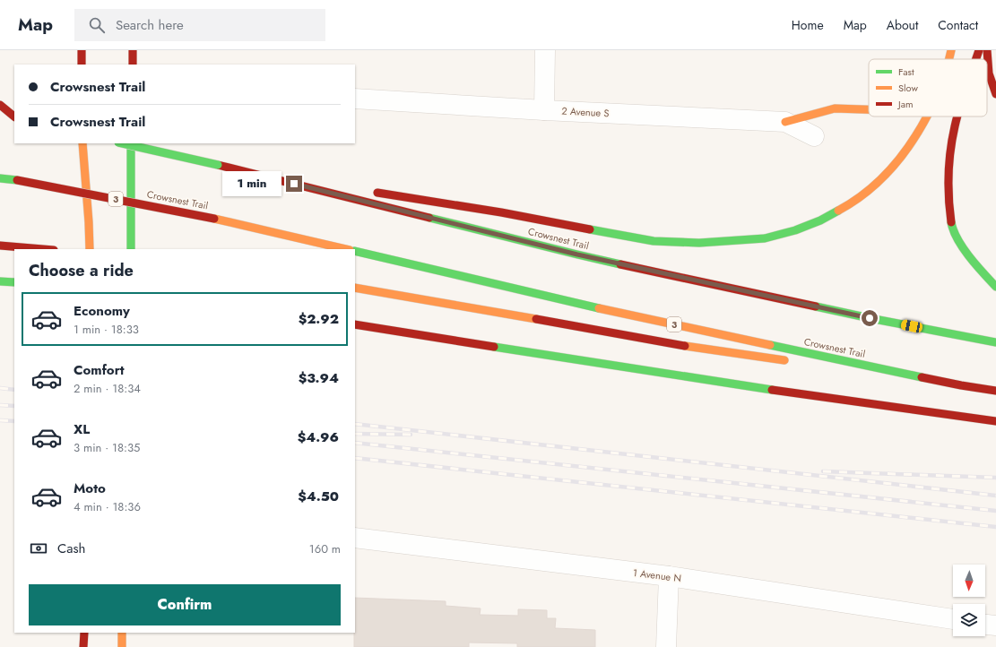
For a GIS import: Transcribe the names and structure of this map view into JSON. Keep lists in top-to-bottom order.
{
  "streets": {
    "main road": ["3", "Crowsnest Trail"],
    "street": ["2 Avenue S", "1 Avenue N"]
  },
  "legend": ["Fast", "Slow", "Jam"],
  "north": "bottom",
  "page": {
    "header": "Map",
    "search": "Search here",
    "nav": [
      "Home",
      "Map",
      "About",
      "Contact"
    ],
    "banner": ["Crowsnest Trail", "Crowsnest Trail"],
    "bubble": "1 min",
    "heading": "Choose a ride",
    "list": [
      {
        "name": "Economy",
        "note": "1 min · 18:33",
        "value": "$2.92"
      },
      {
        "name": "Comfort",
        "note": "2 min · 18:34",
        "value": "$3.94"
      },
      {
        "name": "XL",
        "note": "3 min · 18:35",
        "value": "$4.96"
      },
      {
        "name": "Moto",
        "note": "4 min · 18:36",
        "value": "$4.50"
      }
    ],
    "pay": ["Cash", "160 m"],
    "buttons": "Confirm"
  }
}
